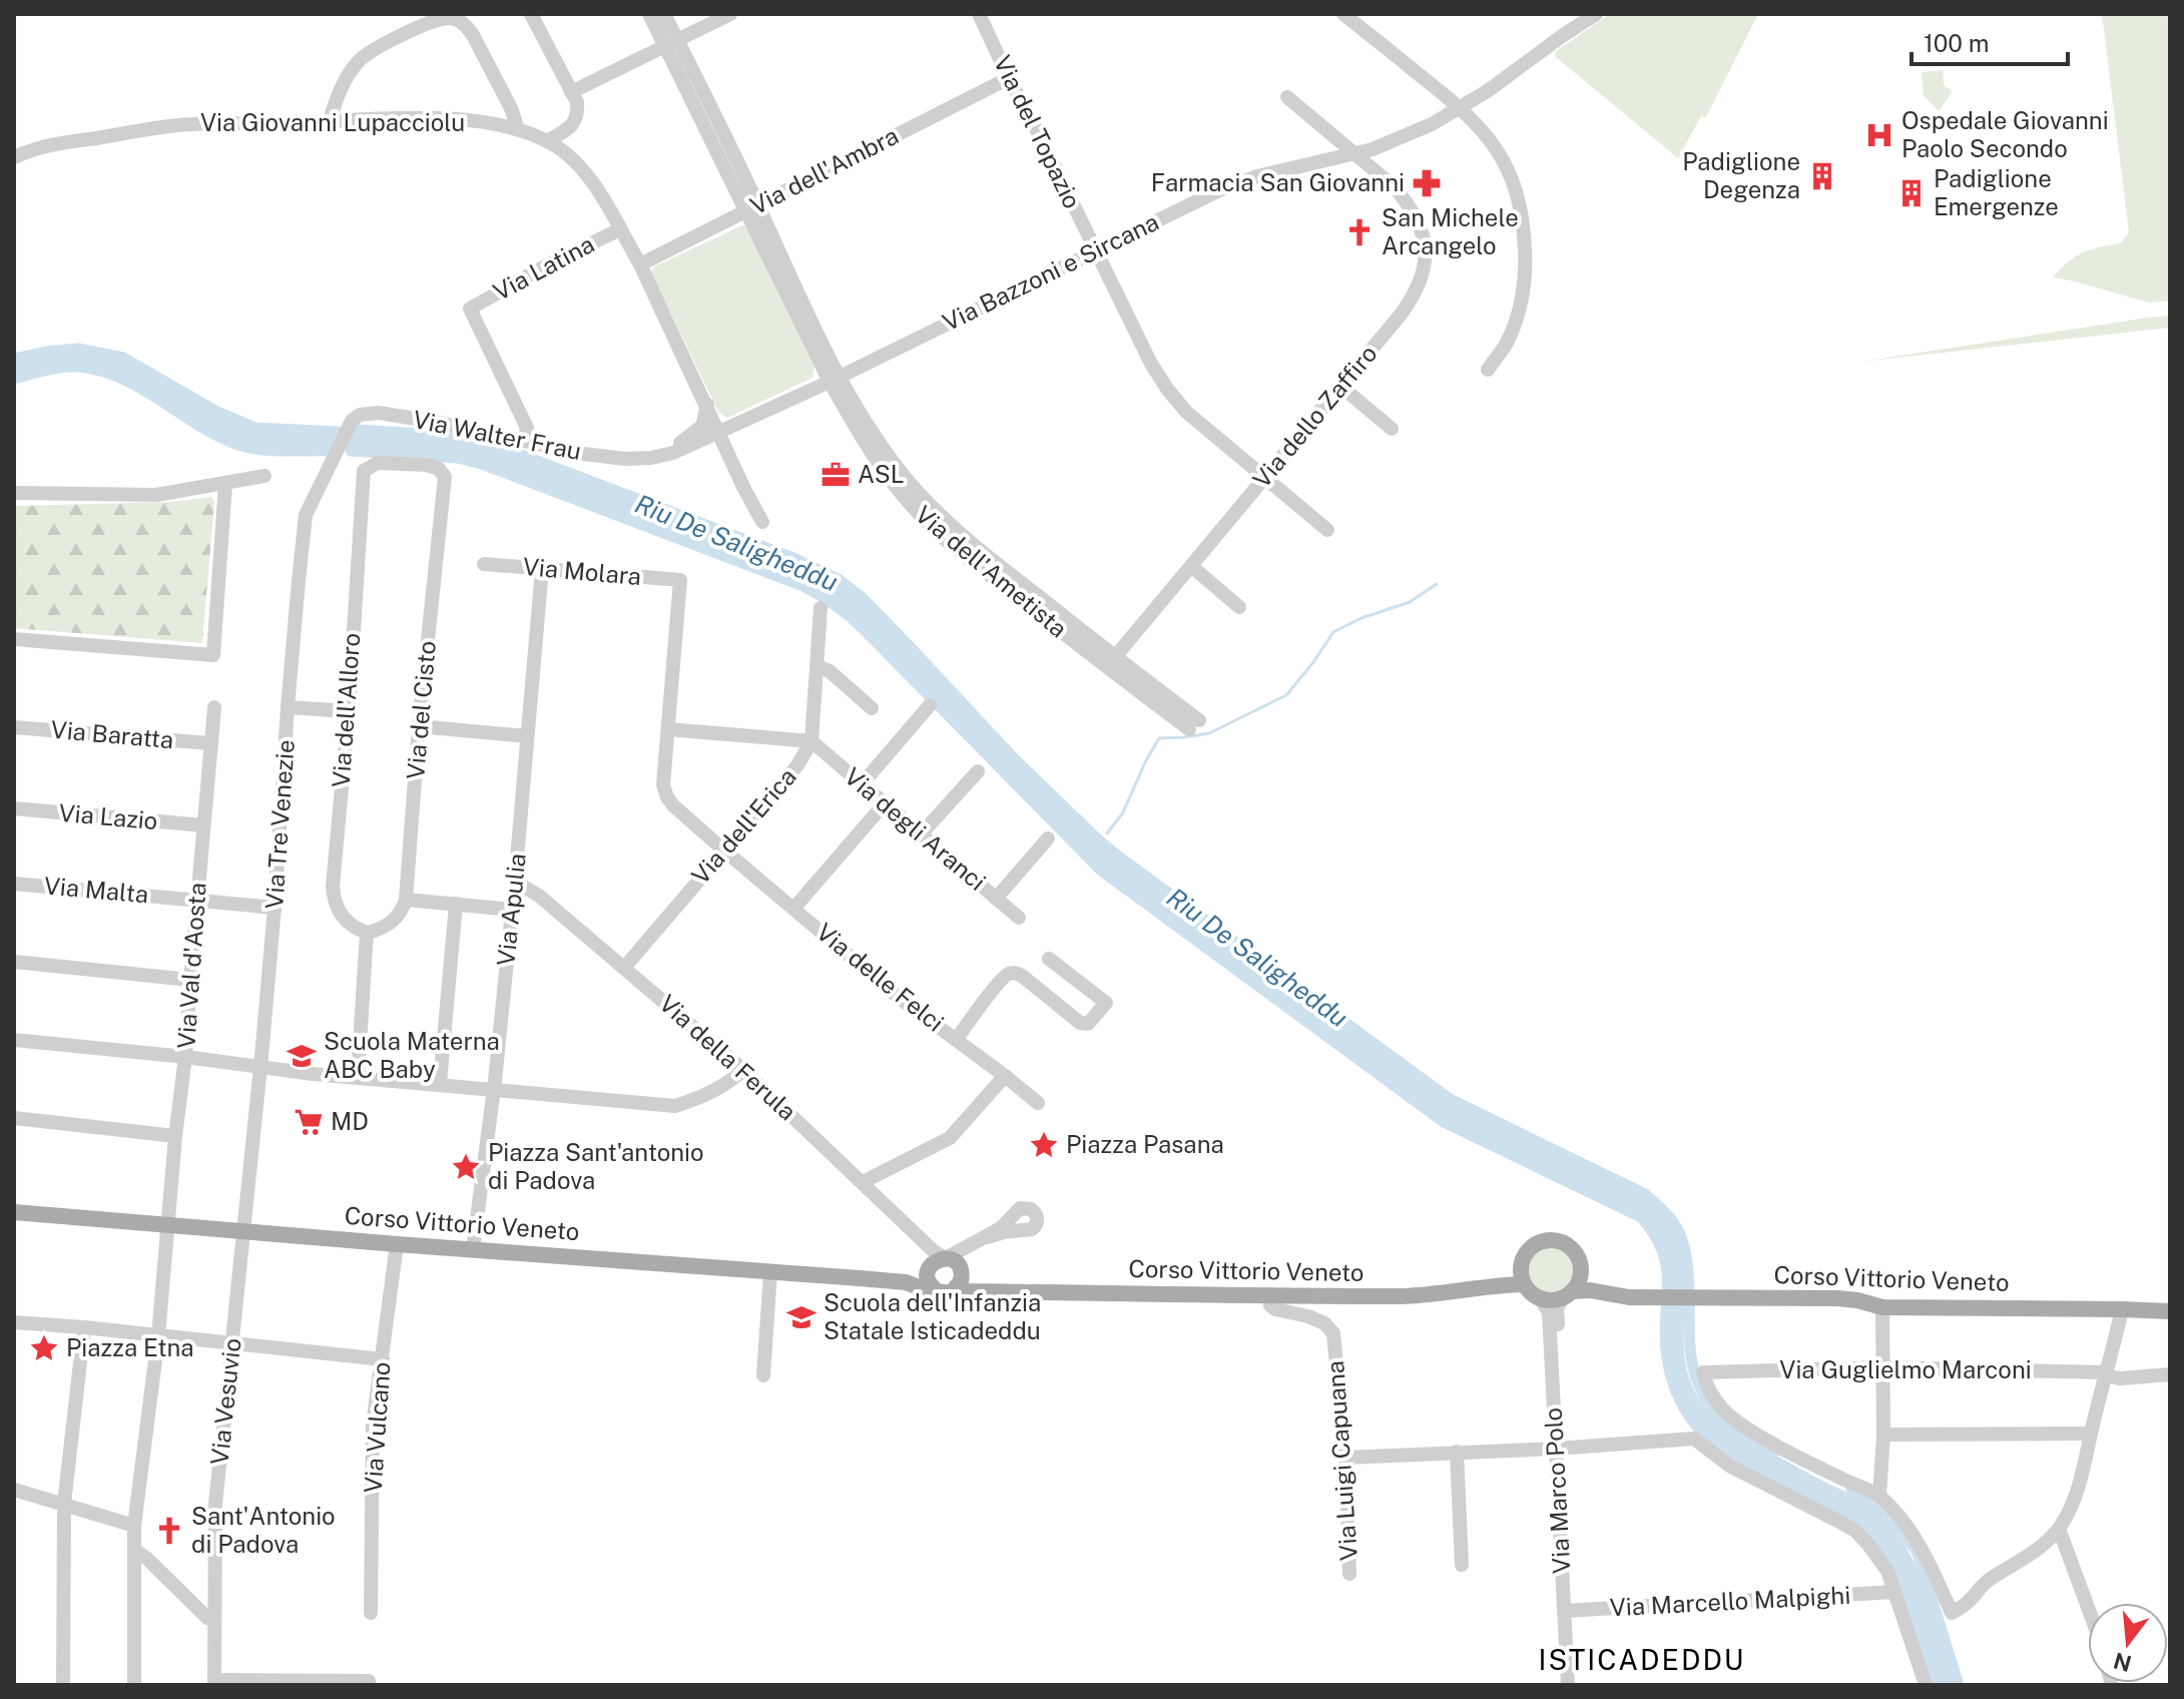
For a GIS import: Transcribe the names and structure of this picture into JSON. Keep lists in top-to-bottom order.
{
  "streets": {
    "main road": ["Corso Vittorio Veneto"],
    "street": [
      "Via Giovanni Lupacciolu",
      "Via del Topazio",
      "Via dell'Ambra",
      "Via Latina",
      "Via Bazzoni e Sircana",
      "Via dello Zaffiro",
      "Via Walter Frau",
      "Via Molara",
      "Via dell'Ametista",
      "Via dell'Alloro",
      "Via del Cisto",
      "Via Baratta",
      "Via Lazio",
      "Via Tre Venezie",
      "Via dell'Erica",
      "Via degli Aranci",
      "Via Malta",
      "Via Apulia",
      "Via Val d'Aosta",
      "Via delle Felci",
      "Via della Ferula",
      "Via Guglielmo Marconi",
      "Via Vesuvio",
      "Via Vulcano",
      "Via Luigi Capuana",
      "Via Marco Polo",
      "Via Marcello Malpighi"
    ]
  },
  "crossings": [
    ["Via Giovanni Lupacciolu", "Via dell'Ambra"],
    ["Via Giovanni Lupacciolu", "Via Latina"],
    ["Via Giovanni Lupacciolu", "Via Bazzoni e Sircana"],
    ["Via Giovanni Lupacciolu", "Via Walter Frau"],
    ["Via del Topazio", "Via dell'Ambra"],
    ["Via del Topazio", "Via Bazzoni e Sircana"],
    ["Via del Topazio", "Via dello Zaffiro"],
    ["Via dell'Ambra", "Via dell'Ametista"],
    ["Via Latina", "Via Walter Frau"],
    ["Via Bazzoni e Sircana", "Via dello Zaffiro"],
    ["Via Bazzoni e Sircana", "Via Walter Frau"],
    ["Via Bazzoni e Sircana", "Via dell'Ametista"],
    ["Via dello Zaffiro", "Via dell'Ametista"],
    ["Via Walter Frau", "Via Tre Venezie"],
    ["Via Molara", "Via Apulia"],
    ["Via Molara", "Via delle Felci"],
    ["Via dell'Alloro", "Via del Cisto"],
    ["Via Baratta", "Via Val d'Aosta"],
    ["Via Lazio", "Via Val d'Aosta"],
    ["Via Tre Venezie", "Via Malta"],
    ["Via Tre Venezie", "Corso Vittorio Veneto"],
    ["Via Tre Venezie", "Via Vesuvio"],
    ["Via dell'Erica", "Via degli Aranci"],
    ["Via dell'Erica", "Via delle Felci"],
    ["Via dell'Erica", "Via della Ferula"],
    ["Via Malta", "Via Val d'Aosta"],
    ["Via Apulia", "Via della Ferula"],
    ["Via Apulia", "Corso Vittorio Veneto"],
    ["Via Val d'Aosta", "Corso Vittorio Veneto"],
    ["Via della Ferula", "Corso Vittorio Veneto"],
    ["Corso Vittorio Veneto", "Via Vesuvio"],
    ["Corso Vittorio Veneto", "Via Vulcano"],
    ["Corso Vittorio Veneto", "Via Luigi Capuana"],
    ["Corso Vittorio Veneto", "Via Marco Polo"],
    ["Via Marco Polo", "Via Marcello Malpighi"]
  ],
  "districts": ["ISTICADEDDU"],
  "water": ["Riu De Saligheddu"],
  "places": {
    "hospital": ["Ospedale Giovanni Paolo Secondo"],
    "building": ["Padiglione Degenza", "Padiglione Emergenze"],
    "pharmacy": ["Farmacia San Giovanni"],
    "church": ["San Michele Arcangelo", "Sant'Antonio di Padova"],
    "office": ["ASL"],
    "school or university": ["Scuola Materna ABC Baby", "Scuola dell'Infanzia Statale Isticadeddu"],
    "supermarket": ["MD"],
    "place": ["Piazza Pasana", "Piazza Sant'antonio di Padova", "Piazza Etna"]
  },
  "scale_bar": "100 m",
  "north": "bottom"
}
